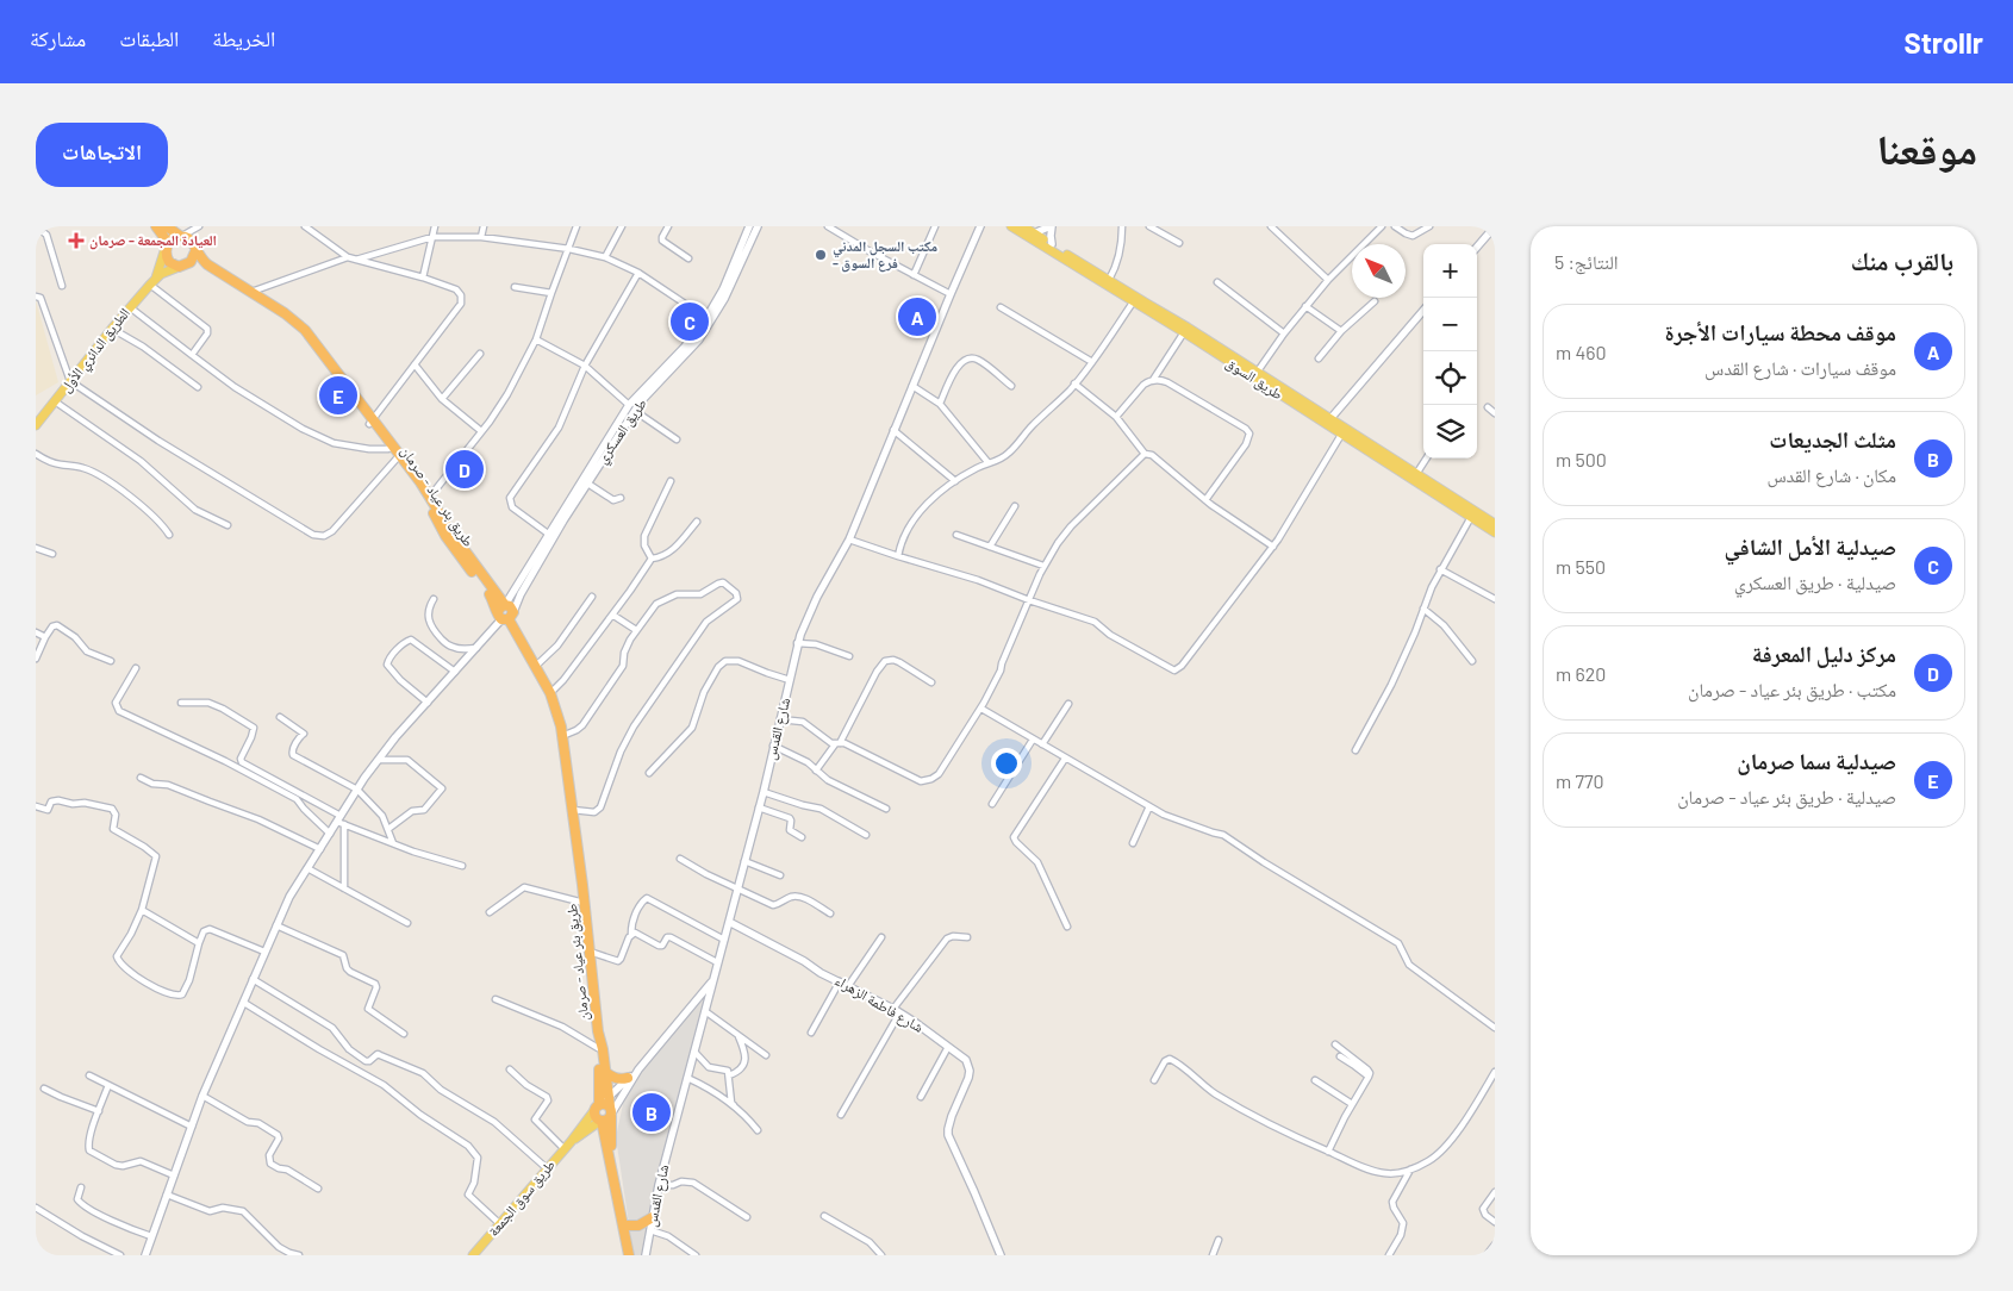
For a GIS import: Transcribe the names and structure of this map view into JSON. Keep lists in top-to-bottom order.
{
  "streets": {
    "highway": ["طريق بئر عياد - صرمان"],
    "main road": ["الطريق الدائري الأول", "طريق السوق", "طريق سوق الجمعة"],
    "street": ["طريق العسكري", "شارع القدس", "شارع فاطمة الزهراء"]
  },
  "crossings": [
    ["طريق العسكري", "طريق بئر عياد - صرمان"],
    ["طريق بئر عياد - صرمان", "طريق سوق الجمعة"],
    ["شارع القدس", "شارع فاطمة الزهراء"]
  ],
  "places": {
    "health": ["العيادة المجمعة - صرمان"],
    "other": ["مكتب السجل المدني - فرع السوق"]
  },
  "north": "top left",
  "page": {
    "header": "Strollr",
    "nav": ["الخريطة", "الطبقات", "مشاركة"],
    "title": "موقعنا",
    "buttons": "الاتجاهات",
    "heading": ["بالقرب منك", "النتائج: 5"],
    "map_buttons": ["+", "−"],
    "pins": [
      "A",
      "C",
      "E",
      "D",
      "B"
    ],
    "list": [
      {
        "mark": "A",
        "name": "موقف محطة سيارات الأجرة",
        "note": "موقف سيارات · شارع القدس",
        "value": "460 m"
      },
      {
        "mark": "B",
        "name": "مثلث الجديعات",
        "note": "مكان · شارع القدس",
        "value": "500 m"
      },
      {
        "mark": "C",
        "name": "صيدلية الأمل الشافي",
        "note": "صيدلية · طريق العسكري",
        "value": "550 m"
      },
      {
        "mark": "D",
        "name": "مركز دليل المعرفة",
        "note": "مكتب · طريق بئر عياد - صرمان",
        "value": "620 m"
      },
      {
        "mark": "E",
        "name": "صيدلية سما صرمان",
        "note": "صيدلية · طريق بئر عياد - صرمان",
        "value": "770 m"
      }
    ]
  }
}
